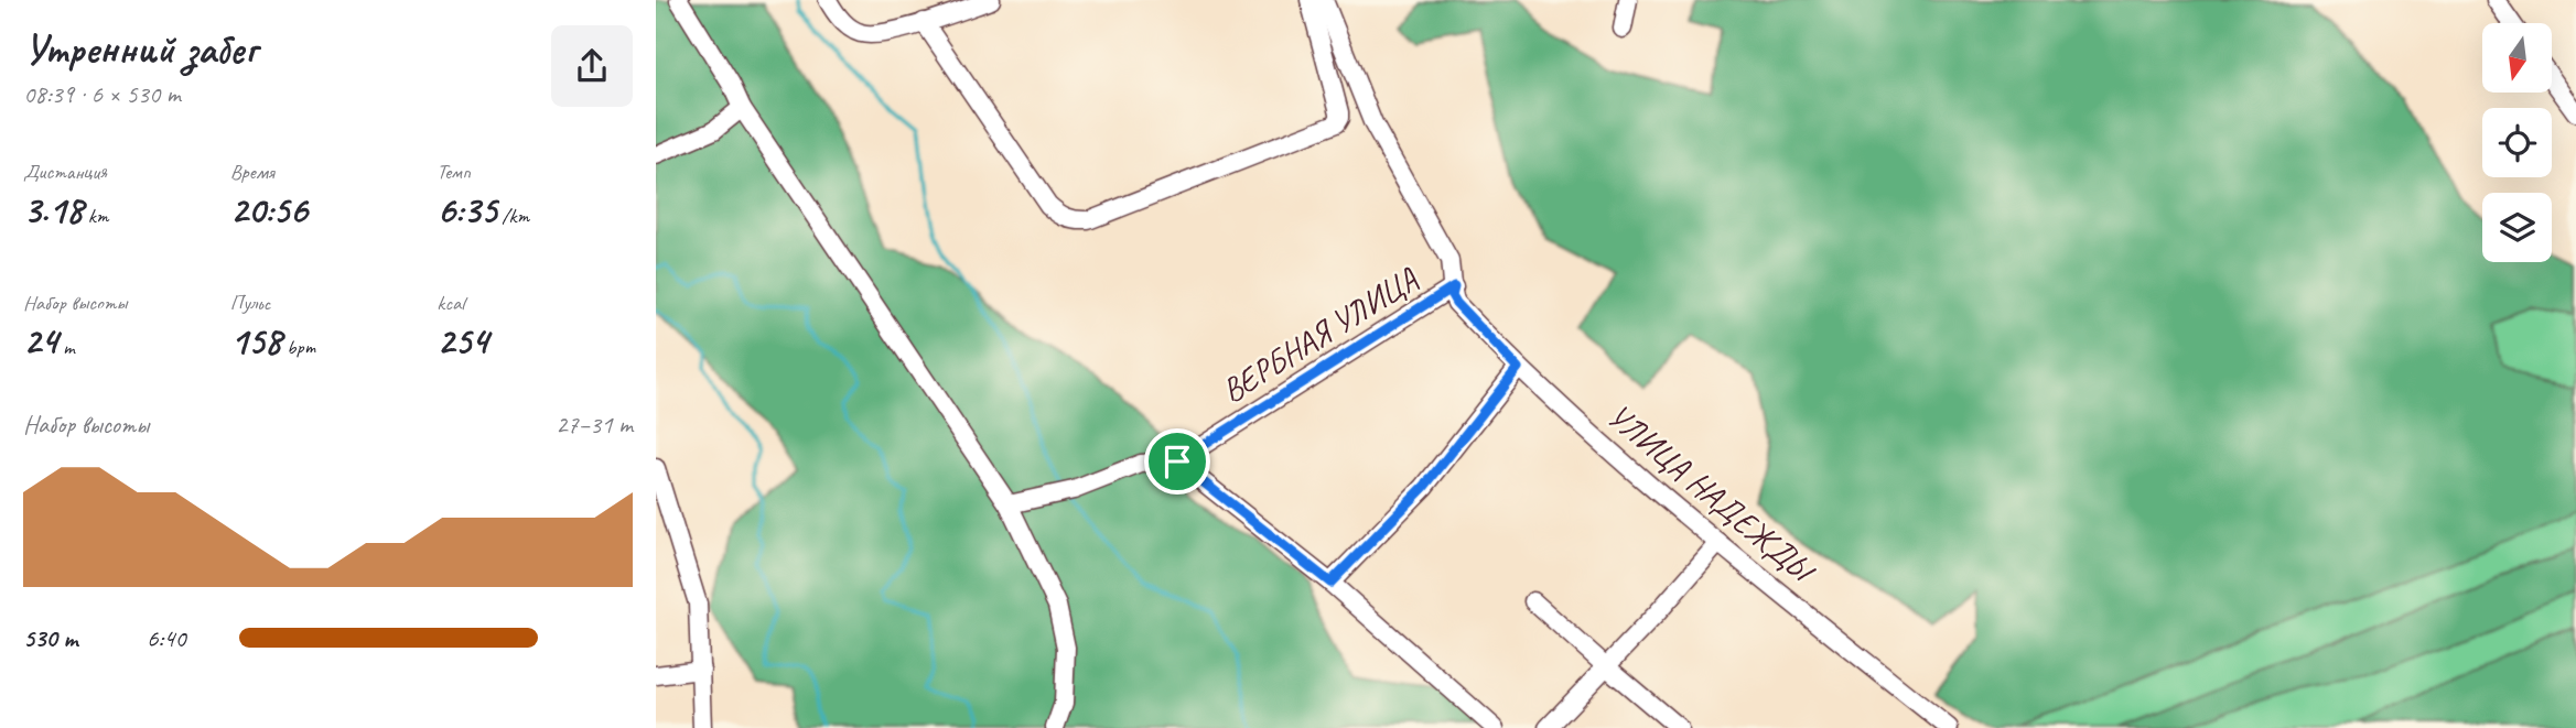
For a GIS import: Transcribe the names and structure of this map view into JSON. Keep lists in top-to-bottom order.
{
  "streets": {
    "street": ["ВЕРБНАЯ УЛИЦА", "УЛИЦА НАДЕЖДЫ"]
  },
  "crossings": [
    ["ВЕРБНАЯ УЛИЦА", "УЛИЦА НАДЕЖДЫ"]
  ],
  "north": "bottom",
  "page": {
    "heading": ["Утренний забег", "08:39 · 6 × 530 m"],
    "stats": [
      ["Дистанция", "3.18 km"],
      ["Время", "20:56"],
      ["Темп", "6:35 /km"],
      ["Набор высоты", "24 m"],
      ["Пульс", "158 bpm"],
      ["kcal", "254"]
    ],
    "chart": ["Набор высоты", "27–31 m"],
    "list": [
      {
        "name": "530 m",
        "note": "6:40"
      }
    ]
  }
}
